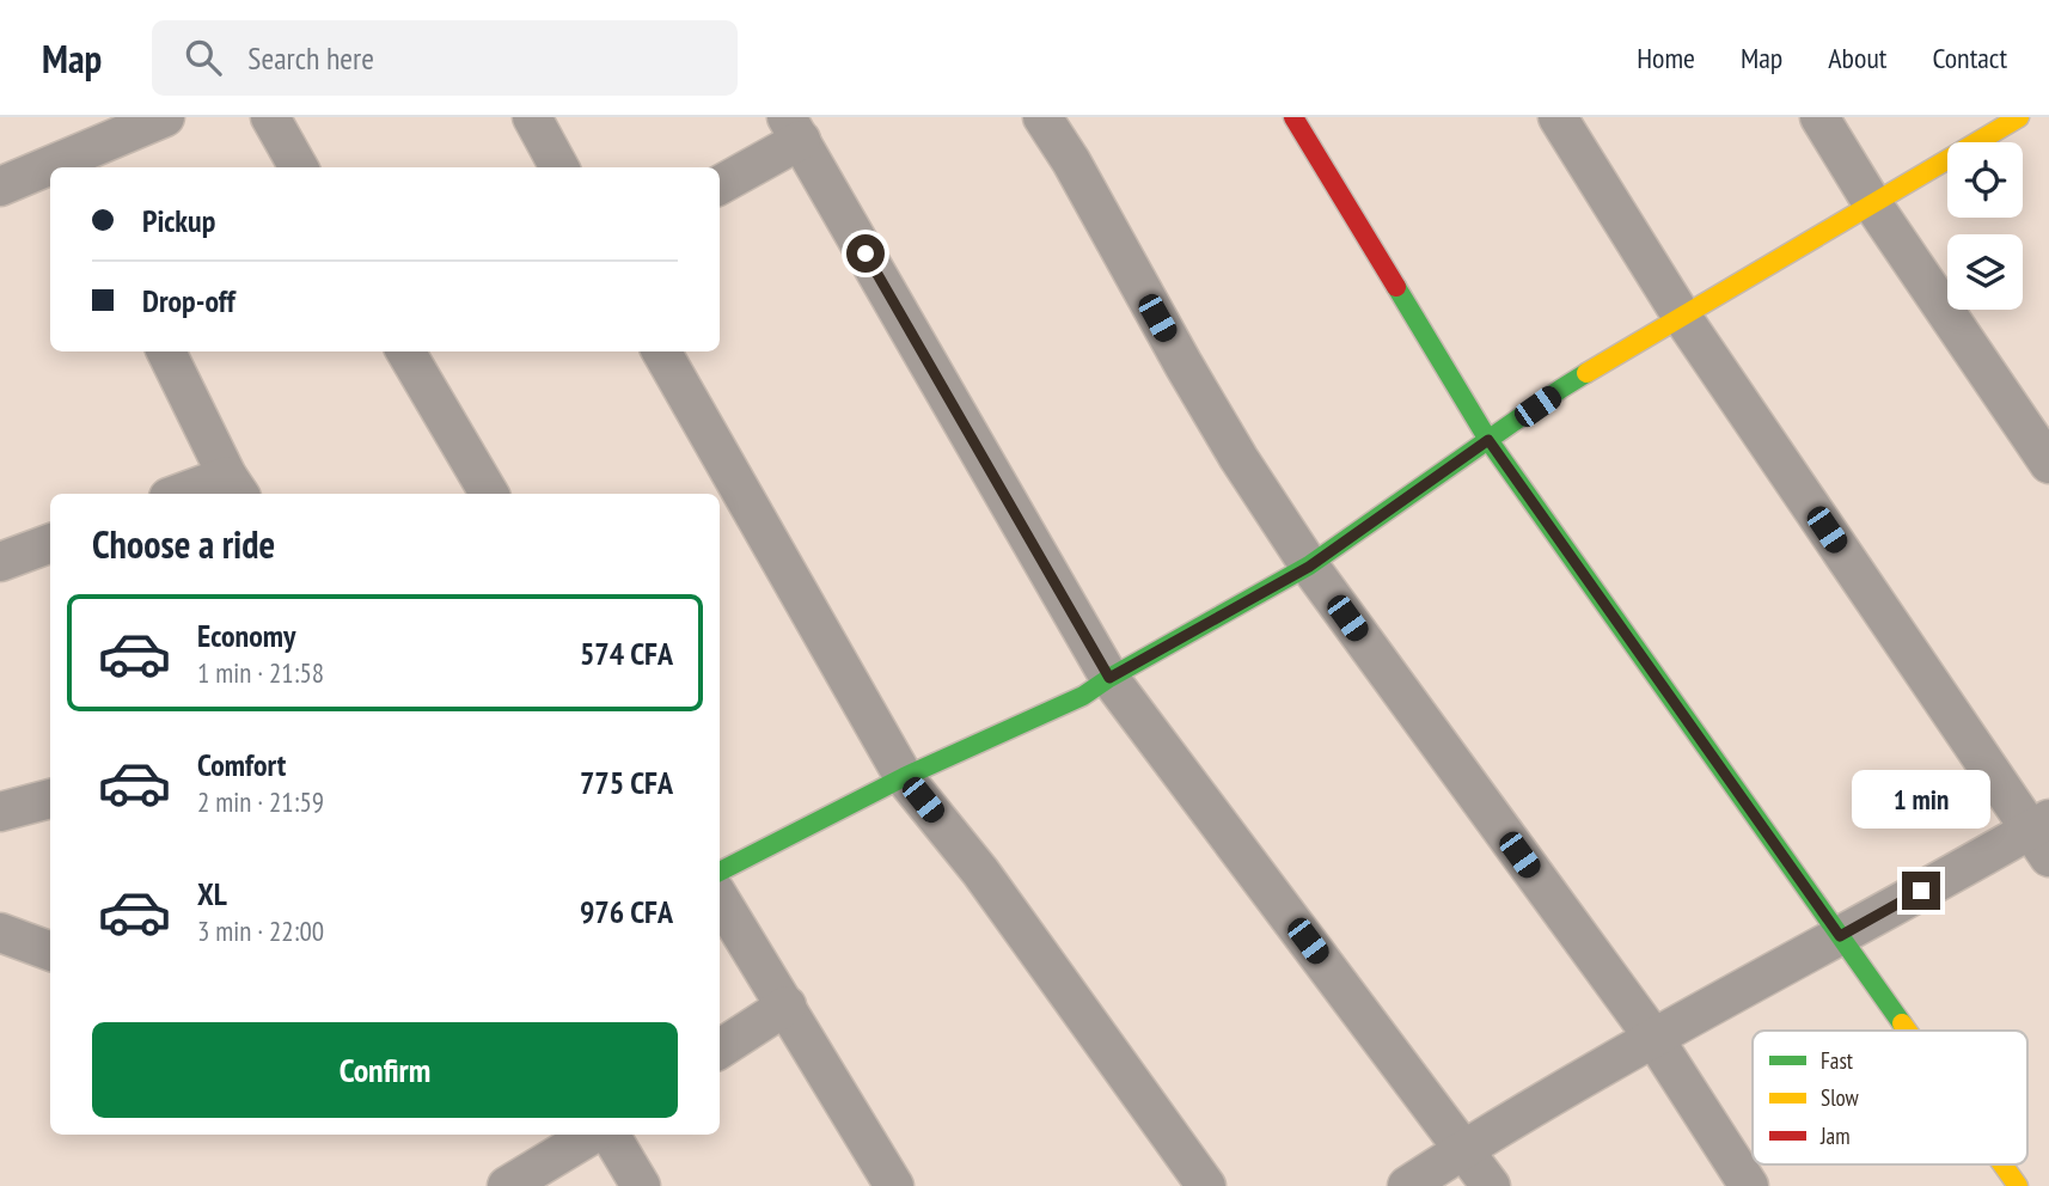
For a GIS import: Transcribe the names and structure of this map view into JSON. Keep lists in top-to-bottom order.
{
  "legend": ["Fast", "Slow", "Jam"],
  "page": {
    "header": "Map",
    "search": "Search here",
    "nav": [
      "Home",
      "Map",
      "About",
      "Contact"
    ],
    "banner": ["Pickup", "Drop-off"],
    "heading": "Choose a ride",
    "list": [
      {
        "name": "Economy",
        "note": "1 min · 21:58",
        "value": "574 CFA"
      },
      {
        "name": "Comfort",
        "note": "2 min · 21:59",
        "value": "775 CFA"
      },
      {
        "name": "XL",
        "note": "3 min · 22:00",
        "value": "976 CFA"
      }
    ],
    "bubble": "1 min",
    "buttons": "Confirm"
  }
}
